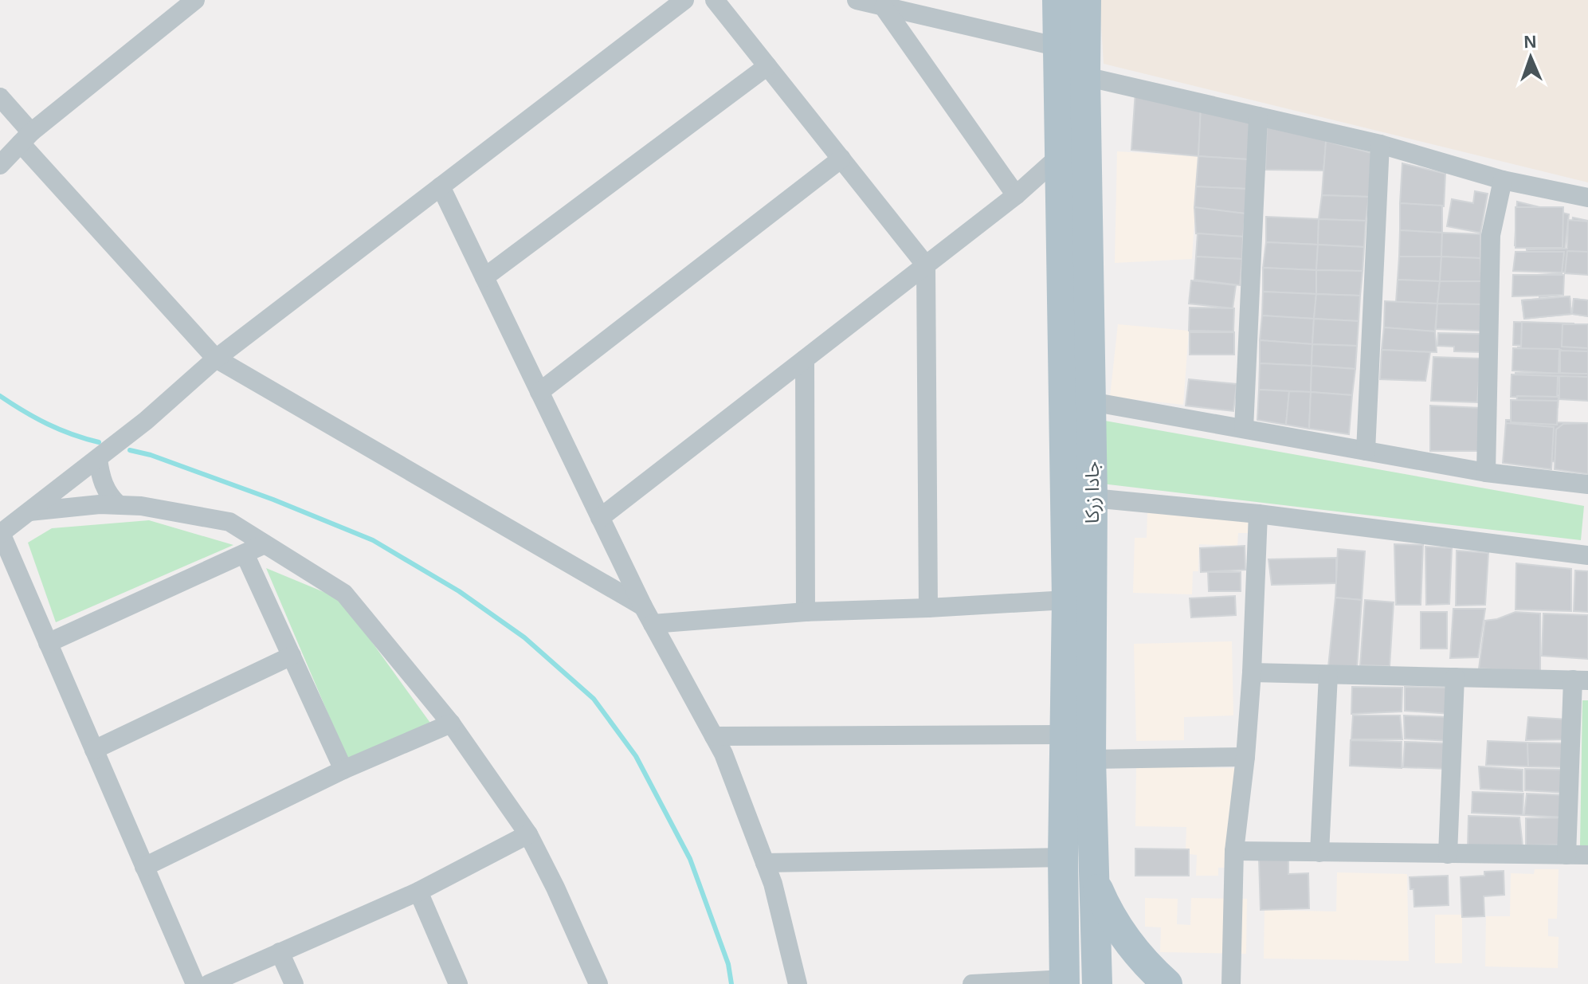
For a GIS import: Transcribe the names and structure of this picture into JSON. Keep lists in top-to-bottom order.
{
  "streets": {
    "main road": ["جادا زرکا"]
  },
  "north": "top"
}
